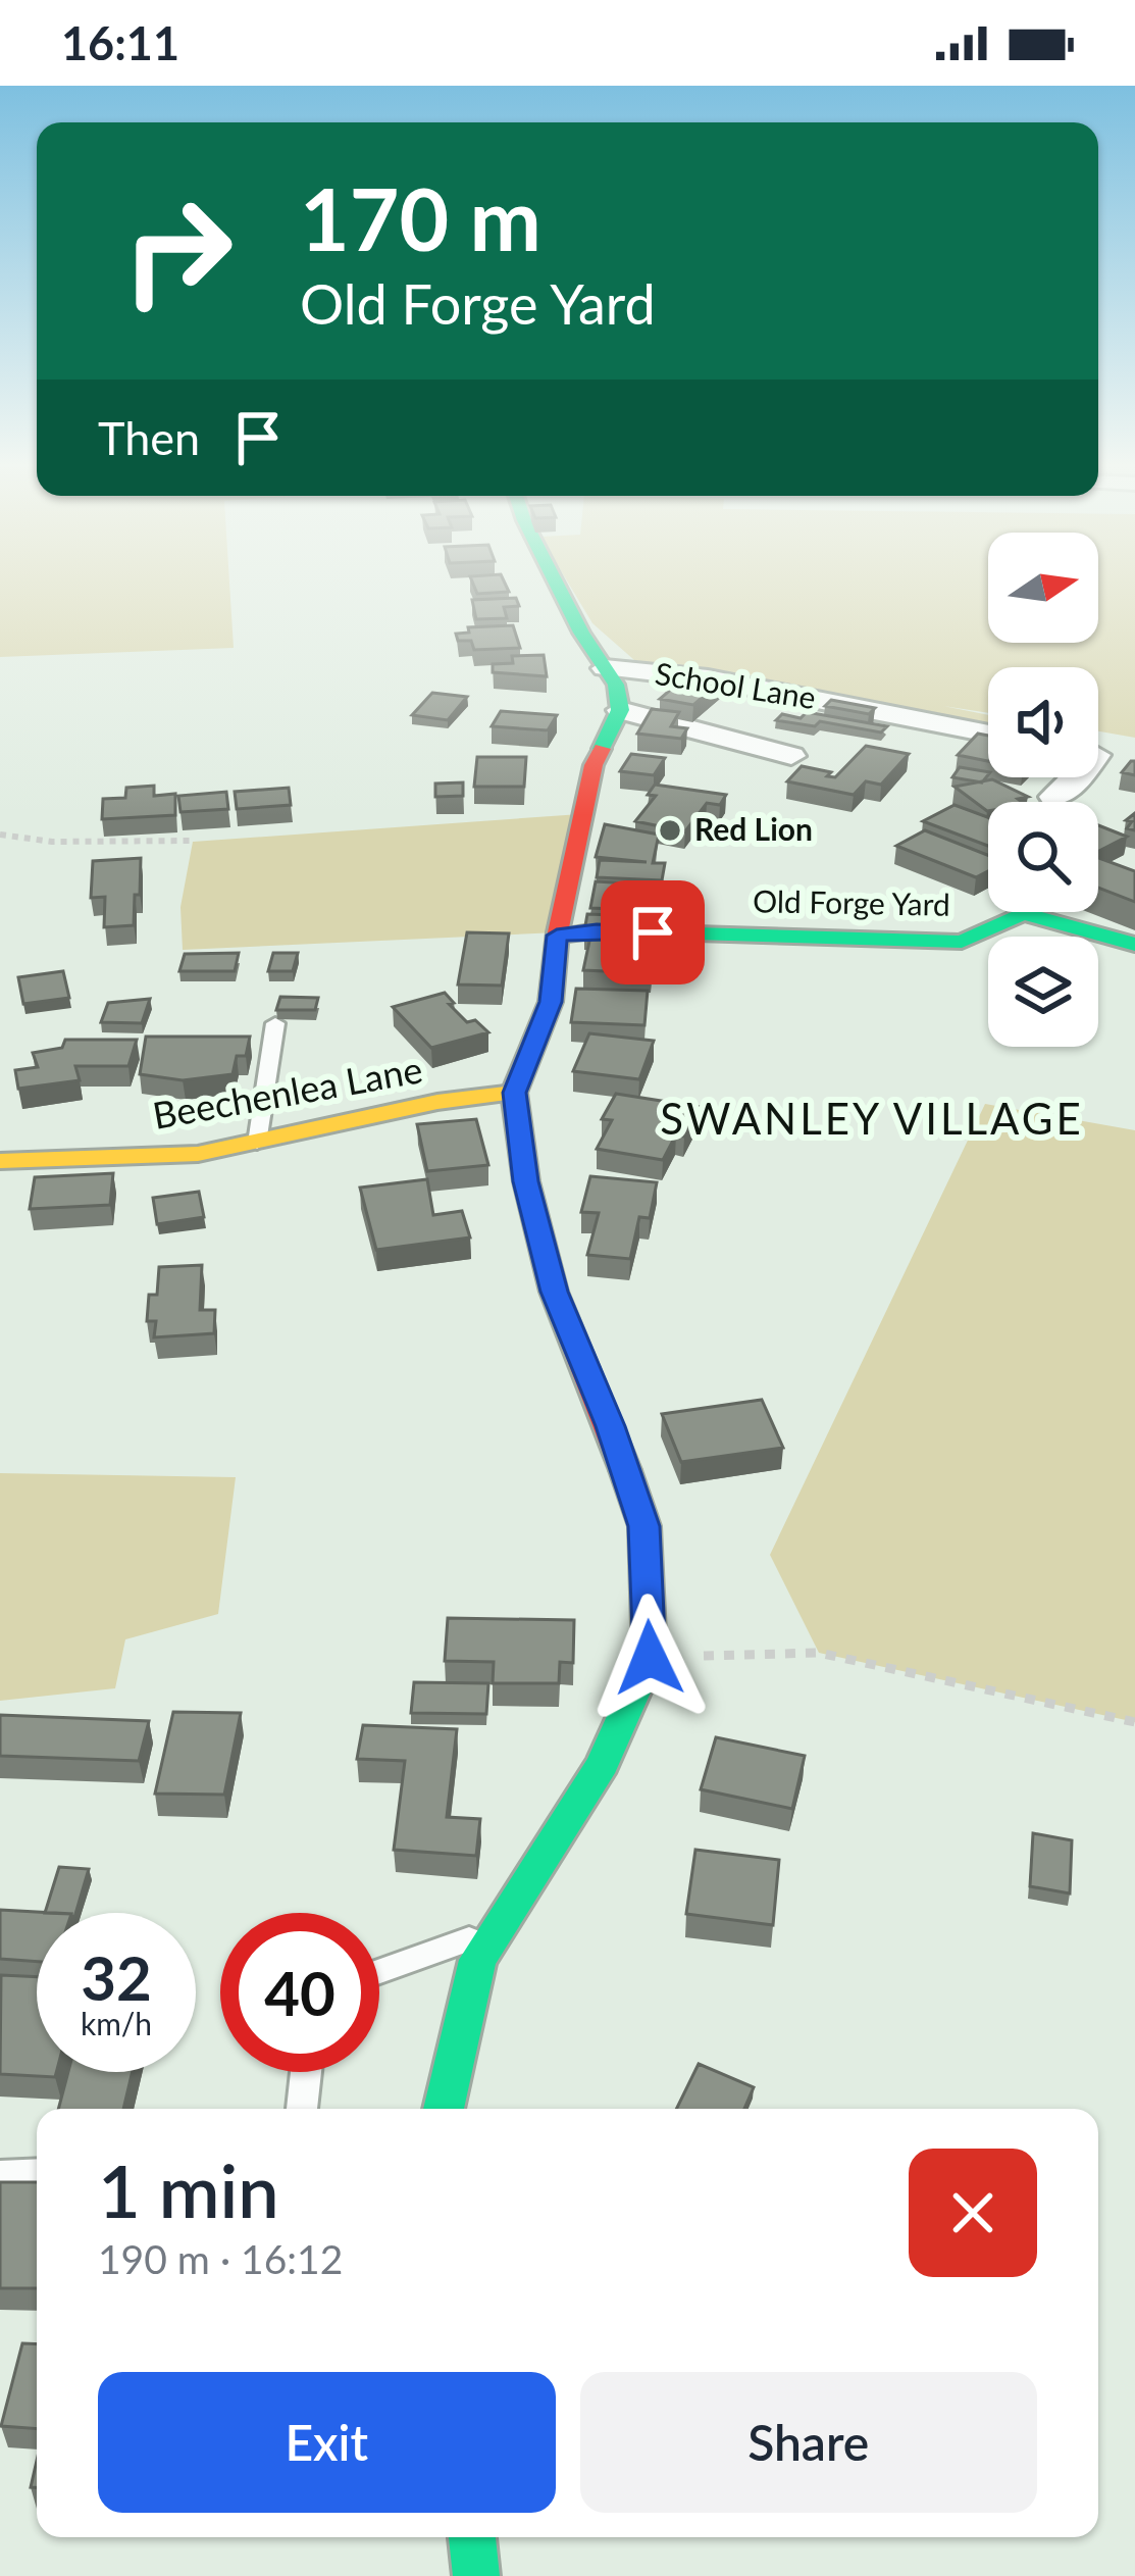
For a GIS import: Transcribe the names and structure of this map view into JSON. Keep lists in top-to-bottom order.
{
  "streets": {
    "street": ["School Lane", "Old Forge Yard", "Beechenlea Lane"]
  },
  "districts": ["SWANLEY VILLAGE"],
  "places": ["Red Lion"],
  "north": "right",
  "page": {
    "status": "16:11",
    "turn": ["170 m", "Old Forge Yard"],
    "then": "Then",
    "speed": "32 km/h",
    "limit": "40",
    "heading": ["1 min", "190 m · 16:12"],
    "buttons": ["Exit", "Share"]
  }
}
